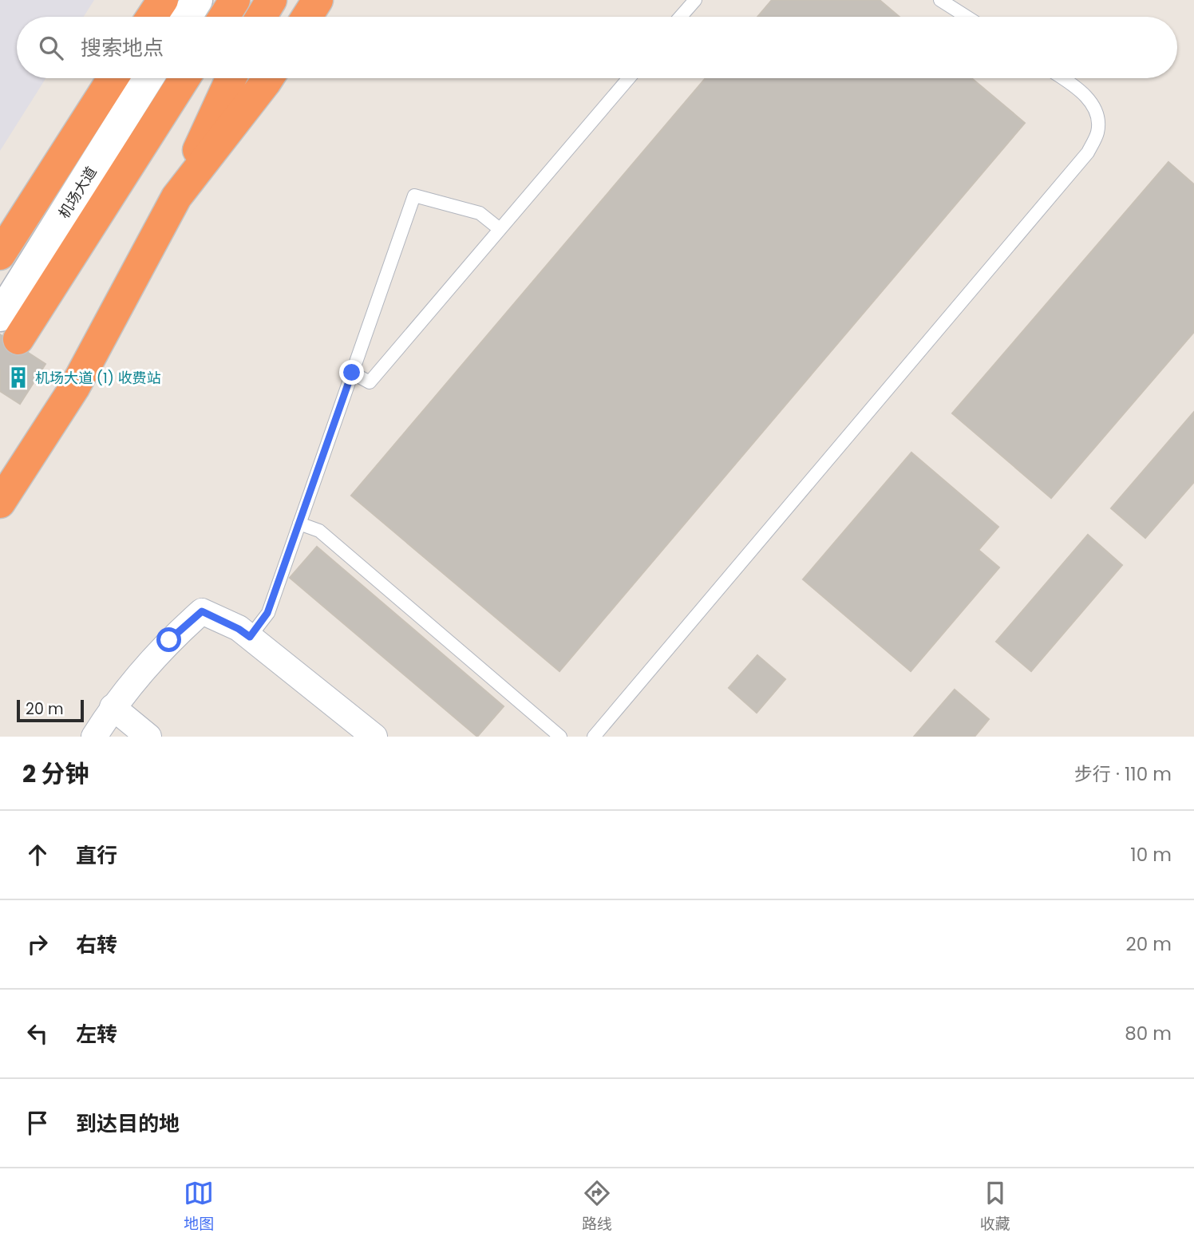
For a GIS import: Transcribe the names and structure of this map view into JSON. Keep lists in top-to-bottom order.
{
  "streets": {
    "main road": ["机场大道"]
  },
  "places": {
    "building": ["机场大道 (1) 收费站"]
  },
  "scale_bar": "20 m",
  "page": {
    "search": "搜索地点",
    "scale": "20 m",
    "heading": ["2 分钟", "步行 · 110 m"],
    "list": [
      ["直行", "10 m"],
      ["右转", "20 m"],
      ["左转", "80 m"],
      "到达目的地"
    ],
    "nav": ["地图", "路线", "收藏"]
  }
}
